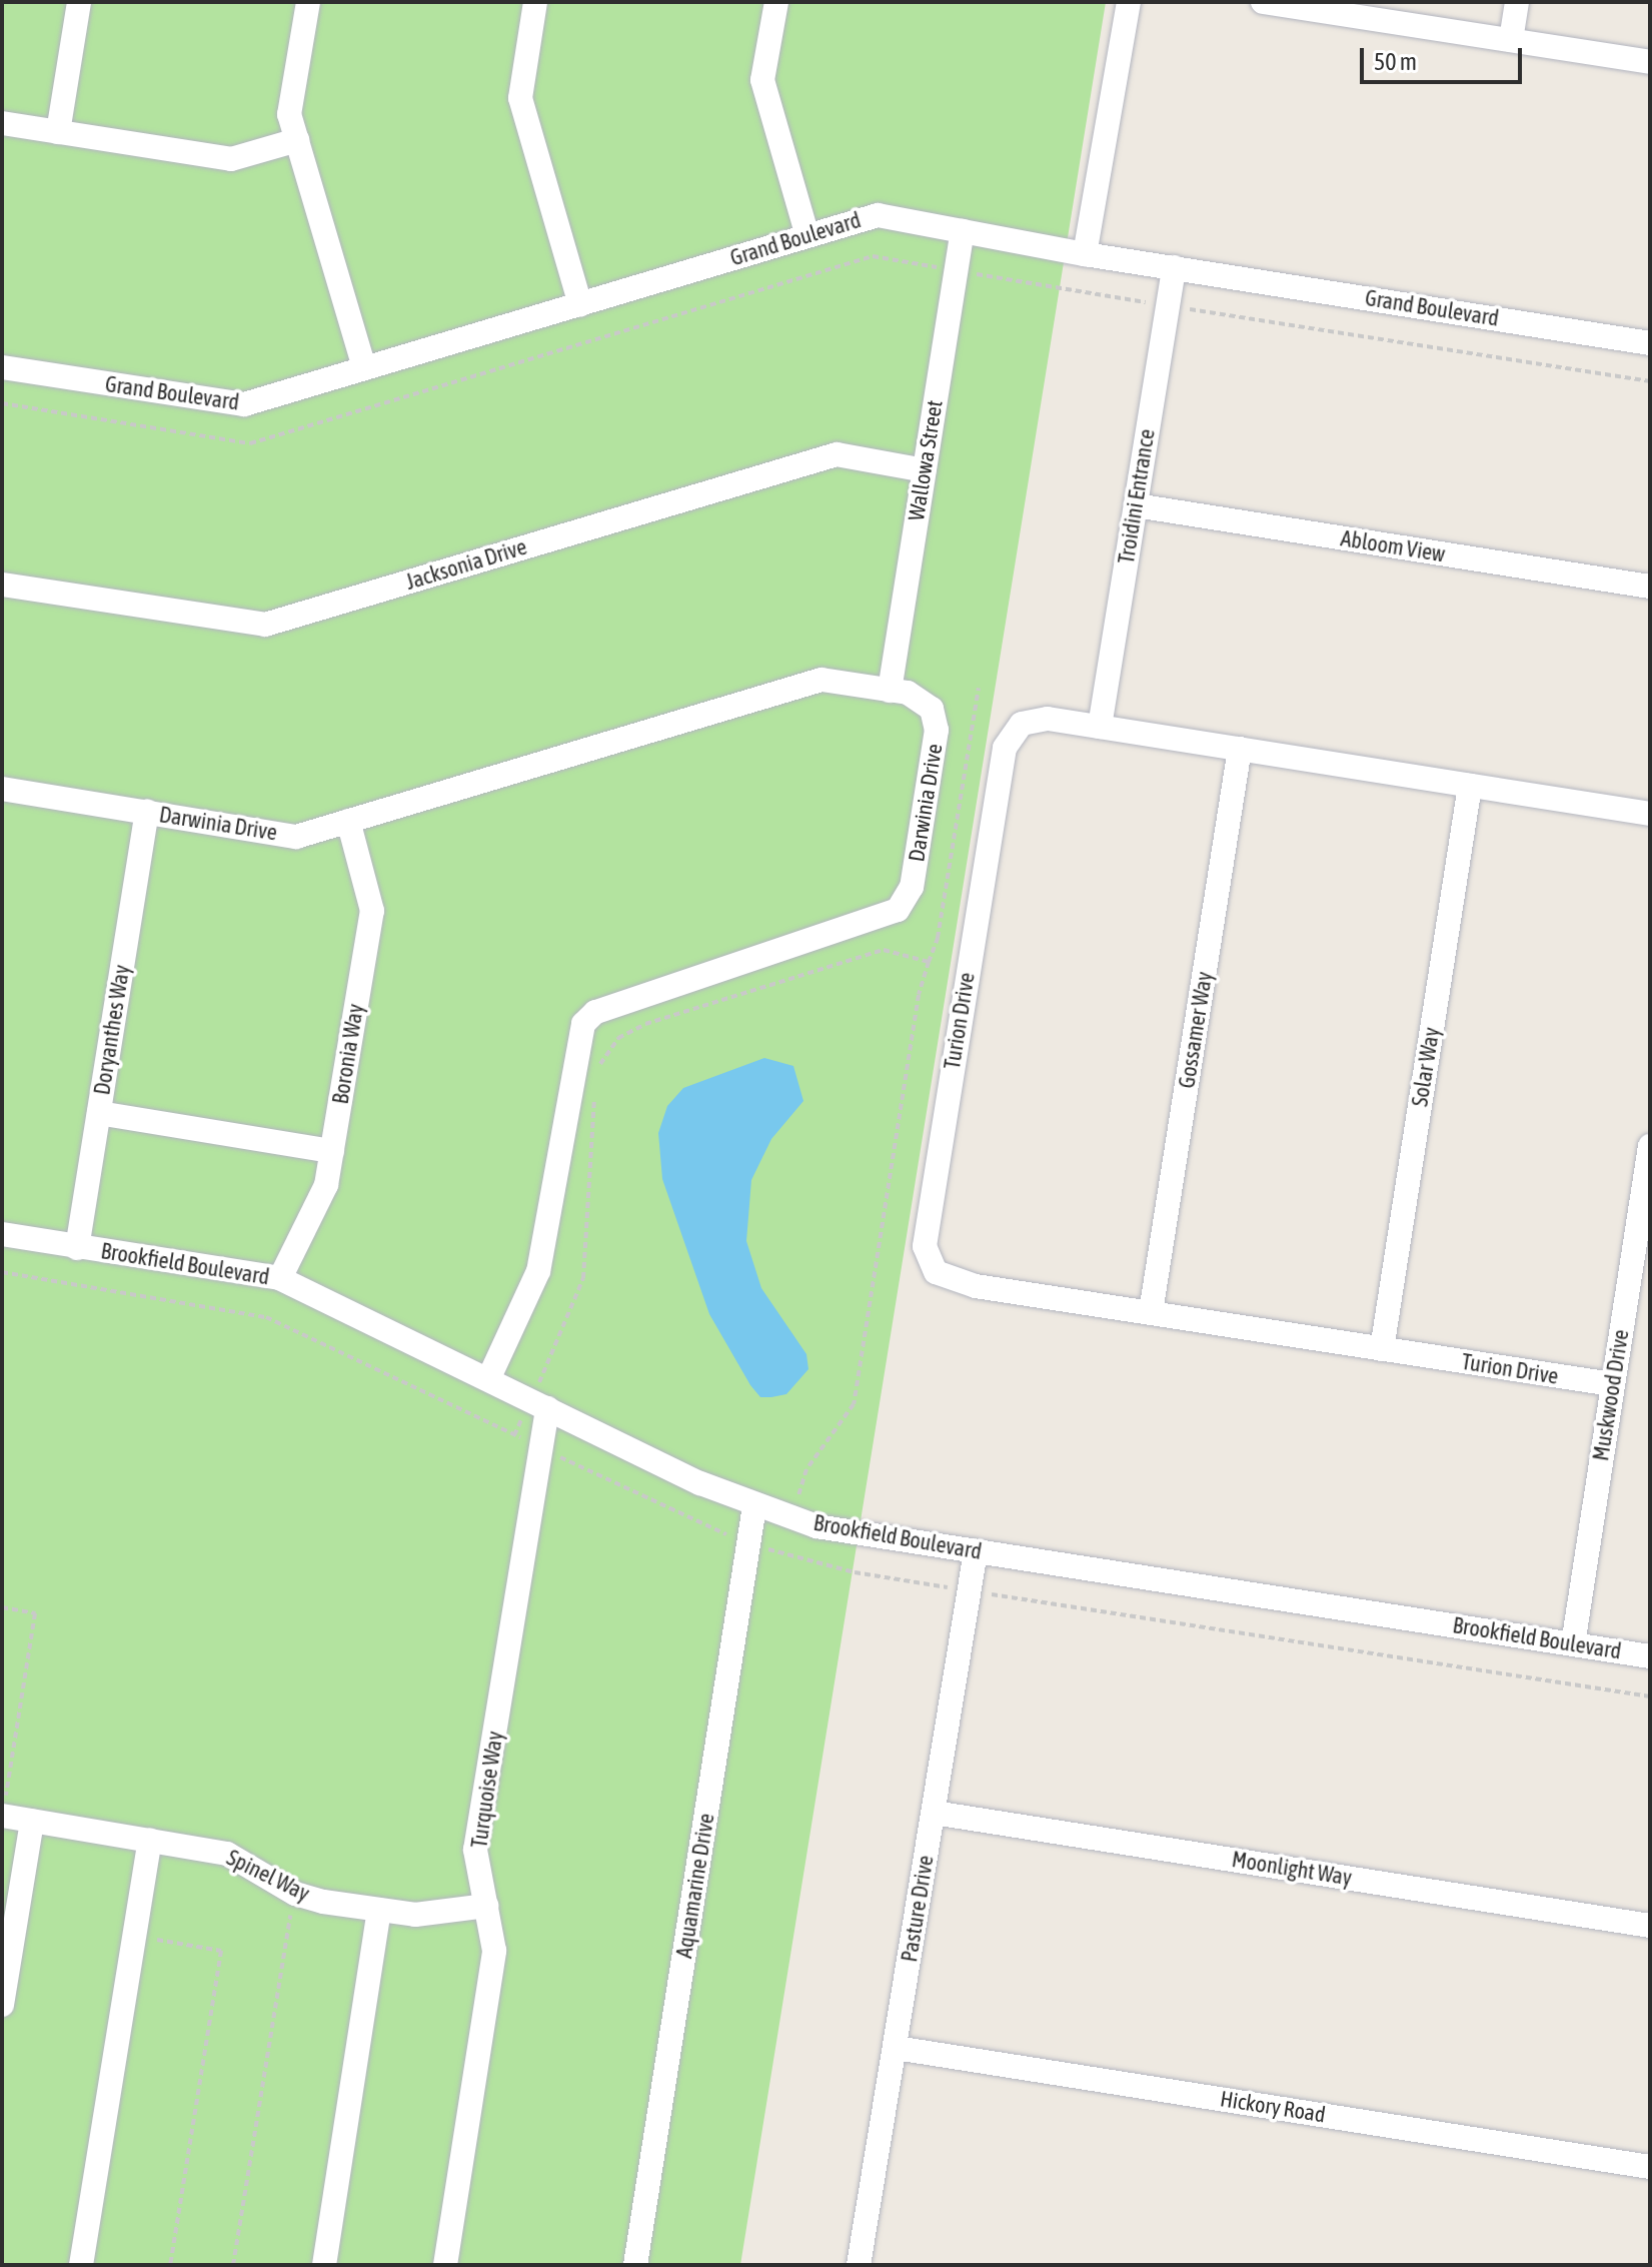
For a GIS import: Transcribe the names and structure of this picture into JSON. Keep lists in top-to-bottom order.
{
  "streets": {
    "street": [
      "Grand Boulevard",
      "Wallowa Street",
      "Troidini Entrance",
      "Abloom View",
      "Jacksonia Drive",
      "Darwinia Drive",
      "Turion Drive",
      "Doryanthes Way",
      "Gossamer Way",
      "Boronia Way",
      "Solar Way",
      "Brookfield Boulevard",
      "Muskwood Drive",
      "Turquoise Way",
      "Moonlight Way",
      "Spinel Way",
      "Aquamarine Drive",
      "Pasture Drive",
      "Hickory Road"
    ]
  },
  "crossings": [
    ["Grand Boulevard", "Wallowa Street"],
    ["Grand Boulevard", "Troidini Entrance"],
    ["Wallowa Street", "Jacksonia Drive"],
    ["Wallowa Street", "Darwinia Drive"],
    ["Troidini Entrance", "Abloom View"],
    ["Troidini Entrance", "Turion Drive"],
    ["Darwinia Drive", "Doryanthes Way"],
    ["Darwinia Drive", "Boronia Way"],
    ["Darwinia Drive", "Brookfield Boulevard"],
    ["Turion Drive", "Gossamer Way"],
    ["Turion Drive", "Solar Way"],
    ["Turion Drive", "Muskwood Drive"],
    ["Doryanthes Way", "Brookfield Boulevard"],
    ["Boronia Way", "Brookfield Boulevard"],
    ["Brookfield Boulevard", "Muskwood Drive"],
    ["Brookfield Boulevard", "Turquoise Way"],
    ["Brookfield Boulevard", "Aquamarine Drive"],
    ["Brookfield Boulevard", "Pasture Drive"],
    ["Turquoise Way", "Spinel Way"],
    ["Moonlight Way", "Pasture Drive"],
    ["Pasture Drive", "Hickory Road"]
  ],
  "scale_bar": "50 m"
}
